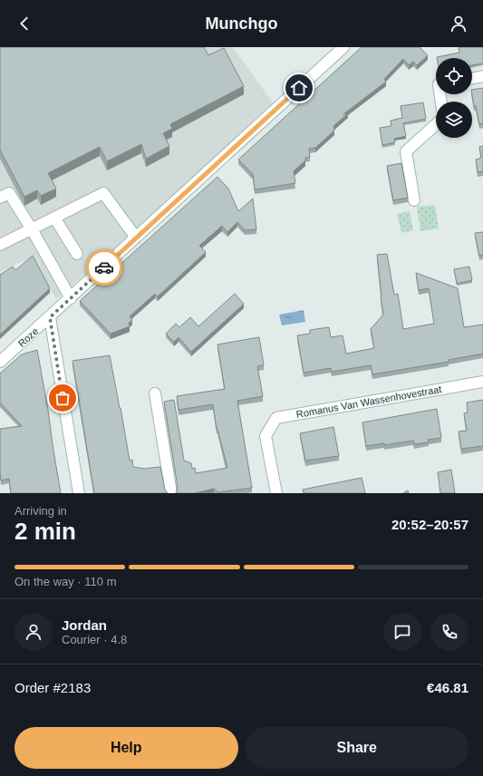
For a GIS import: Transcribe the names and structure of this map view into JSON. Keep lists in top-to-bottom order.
{
  "streets": {
    "street": ["Roze", "Romanus Van Wassenhovestraat"]
  },
  "page": {
    "header": "Munchgo",
    "heading": ["2 min", "Arriving in", "20:52–20:57"],
    "panel": [
      "Jordan",
      "Courier · 4.8",
      "Order #2183",
      "€46.81"
    ],
    "bar": "On the way · 110 m",
    "buttons": ["Help", "Share"]
  }
}
